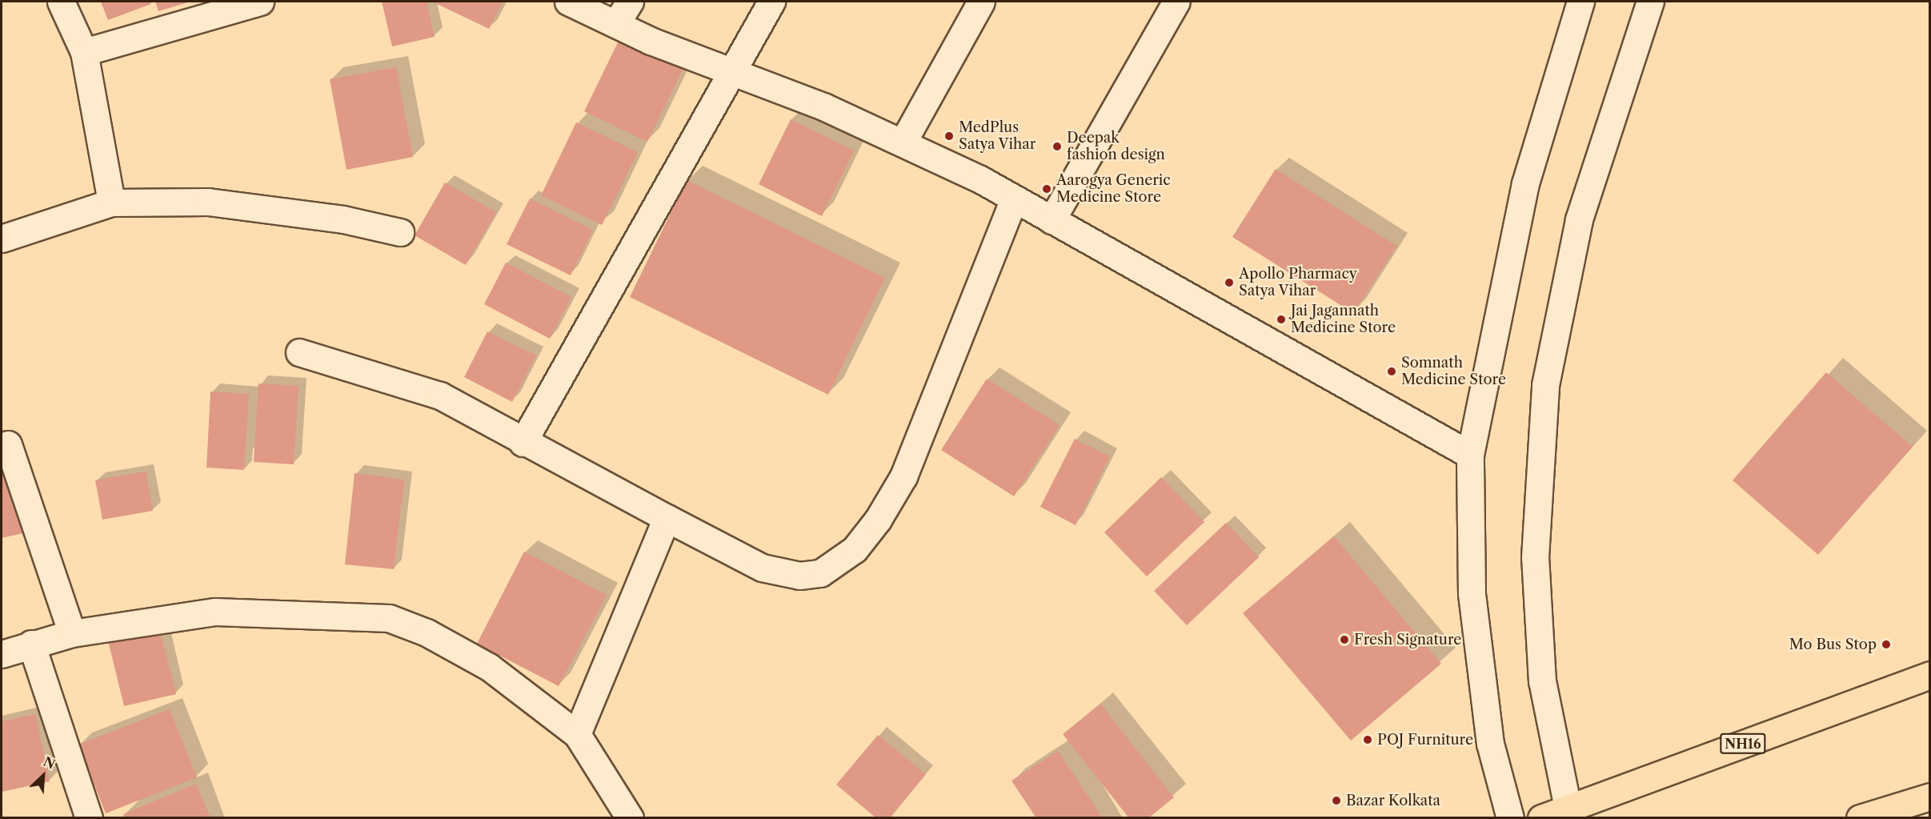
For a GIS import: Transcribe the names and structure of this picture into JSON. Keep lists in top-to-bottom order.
{
  "streets": {
    "highway": ["NH16"]
  },
  "places": [
    "MedPlus Satya Vihar",
    "Deepak fashion design",
    "Aarogya Generic Medicine Store",
    "Apollo Pharmacy Satya Vihar",
    "Jai Jagannath Medicine Store",
    "Somnath Medicine Store",
    "Fresh Signature",
    "Mo Bus Stop",
    "POJ Furniture",
    "Bazar Kolkata"
  ],
  "north": "top right"
}
